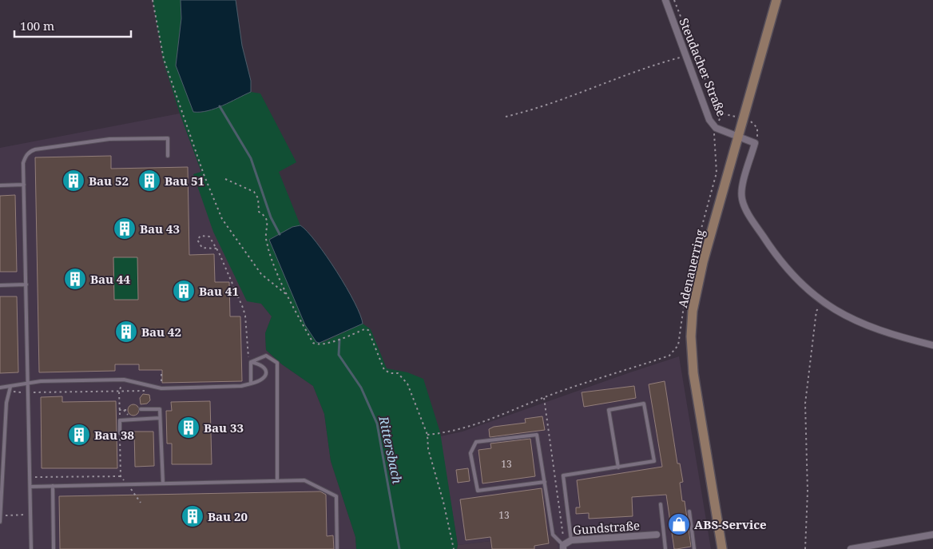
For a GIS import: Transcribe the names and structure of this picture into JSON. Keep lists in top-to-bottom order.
{
  "streets": {
    "main road": ["Adenauerring"],
    "street": ["Steudacher Straße", "Gundstraße"]
  },
  "crossings": [
    ["Steudacher Straße", "Adenauerring"]
  ],
  "water": ["Rittersbach"],
  "places": {
    "building": [
      "Bau 52",
      "Bau 51",
      "Bau 43",
      "Bau 44",
      "Bau 41",
      "Bau 42",
      "Bau 33",
      "Bau 38",
      "Bau 20"
    ],
    "shop": ["ABS-Service"]
  },
  "house_numbers": ["13", "13"],
  "scale_bar": "100 m"
}
